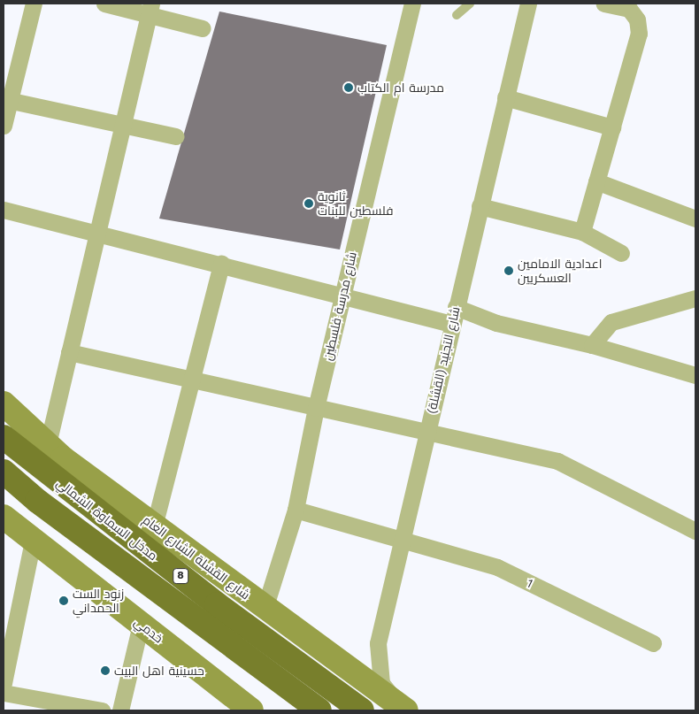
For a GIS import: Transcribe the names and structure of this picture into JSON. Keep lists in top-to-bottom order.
{
  "streets": {
    "highway": ["مدخل السماوة الشمالي", "8"],
    "main road": ["شارع القشلة الشارع العام", "خدمي"],
    "street": ["شارع مدرسة فلسطين", "شارع التجنيد (القشلة)", "1"]
  },
  "crossings": [
    ["شارع مدرسة فلسطين", "شارع القشلة الشارع العام"],
    ["شارع مدرسة فلسطين", "1"],
    ["شارع التجنيد (القشلة)", "شارع القشلة الشارع العام"],
    ["شارع التجنيد (القشلة)", "1"]
  ],
  "places": [
    "مدرسة ام الكتاب",
    "ثانوية فلسطين للبنات",
    "اعدادية الامامين العسكريين",
    "زنود الست الحمداني",
    "حسينية اهل البيت"
  ]
}
